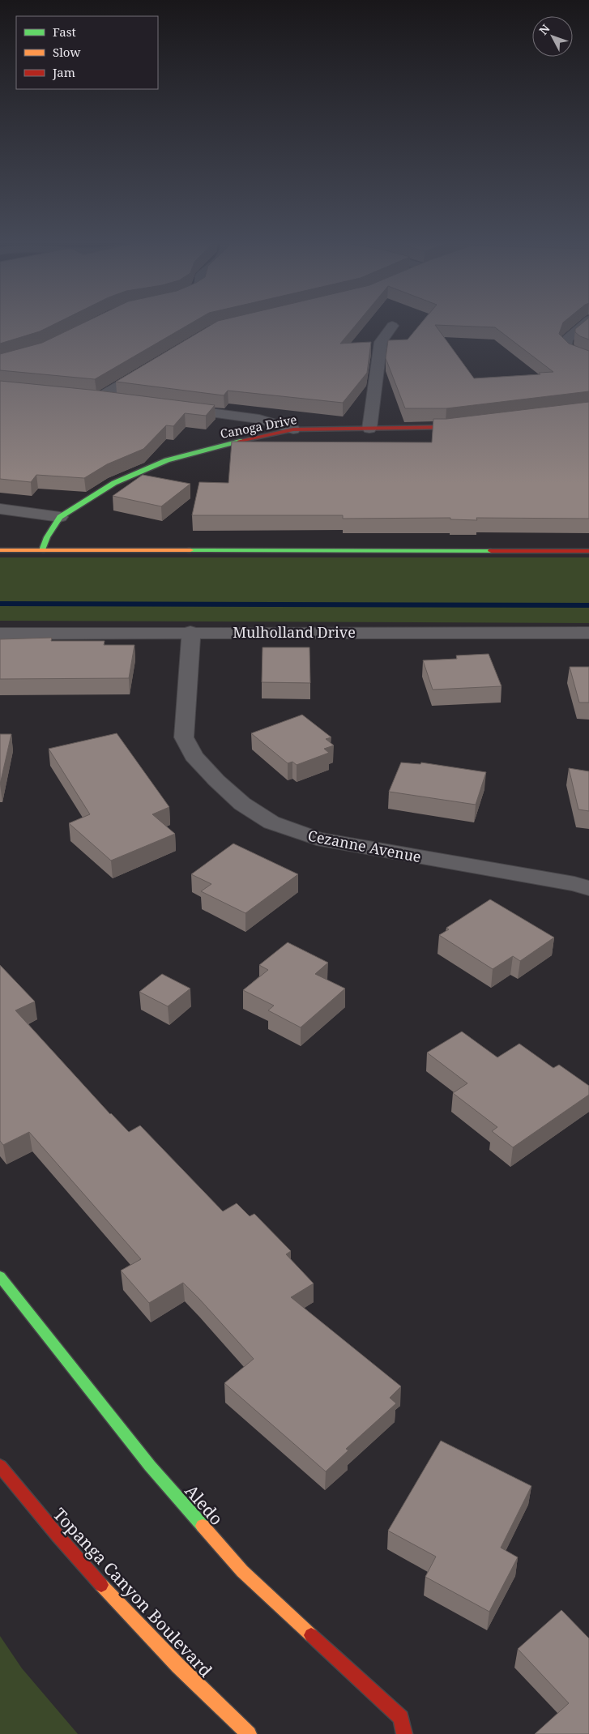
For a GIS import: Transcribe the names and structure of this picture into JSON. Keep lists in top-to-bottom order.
{
  "streets": {
    "street": [
      "Canoga Drive",
      "Mulholland Drive",
      "Cezanne Avenue",
      "Aledo",
      "Topanga Canyon Boulevard"
    ]
  },
  "crossings": [
    ["Mulholland Drive", "Cezanne Avenue"]
  ],
  "legend": ["Fast", "Slow", "Jam"],
  "north": "top left"
}
